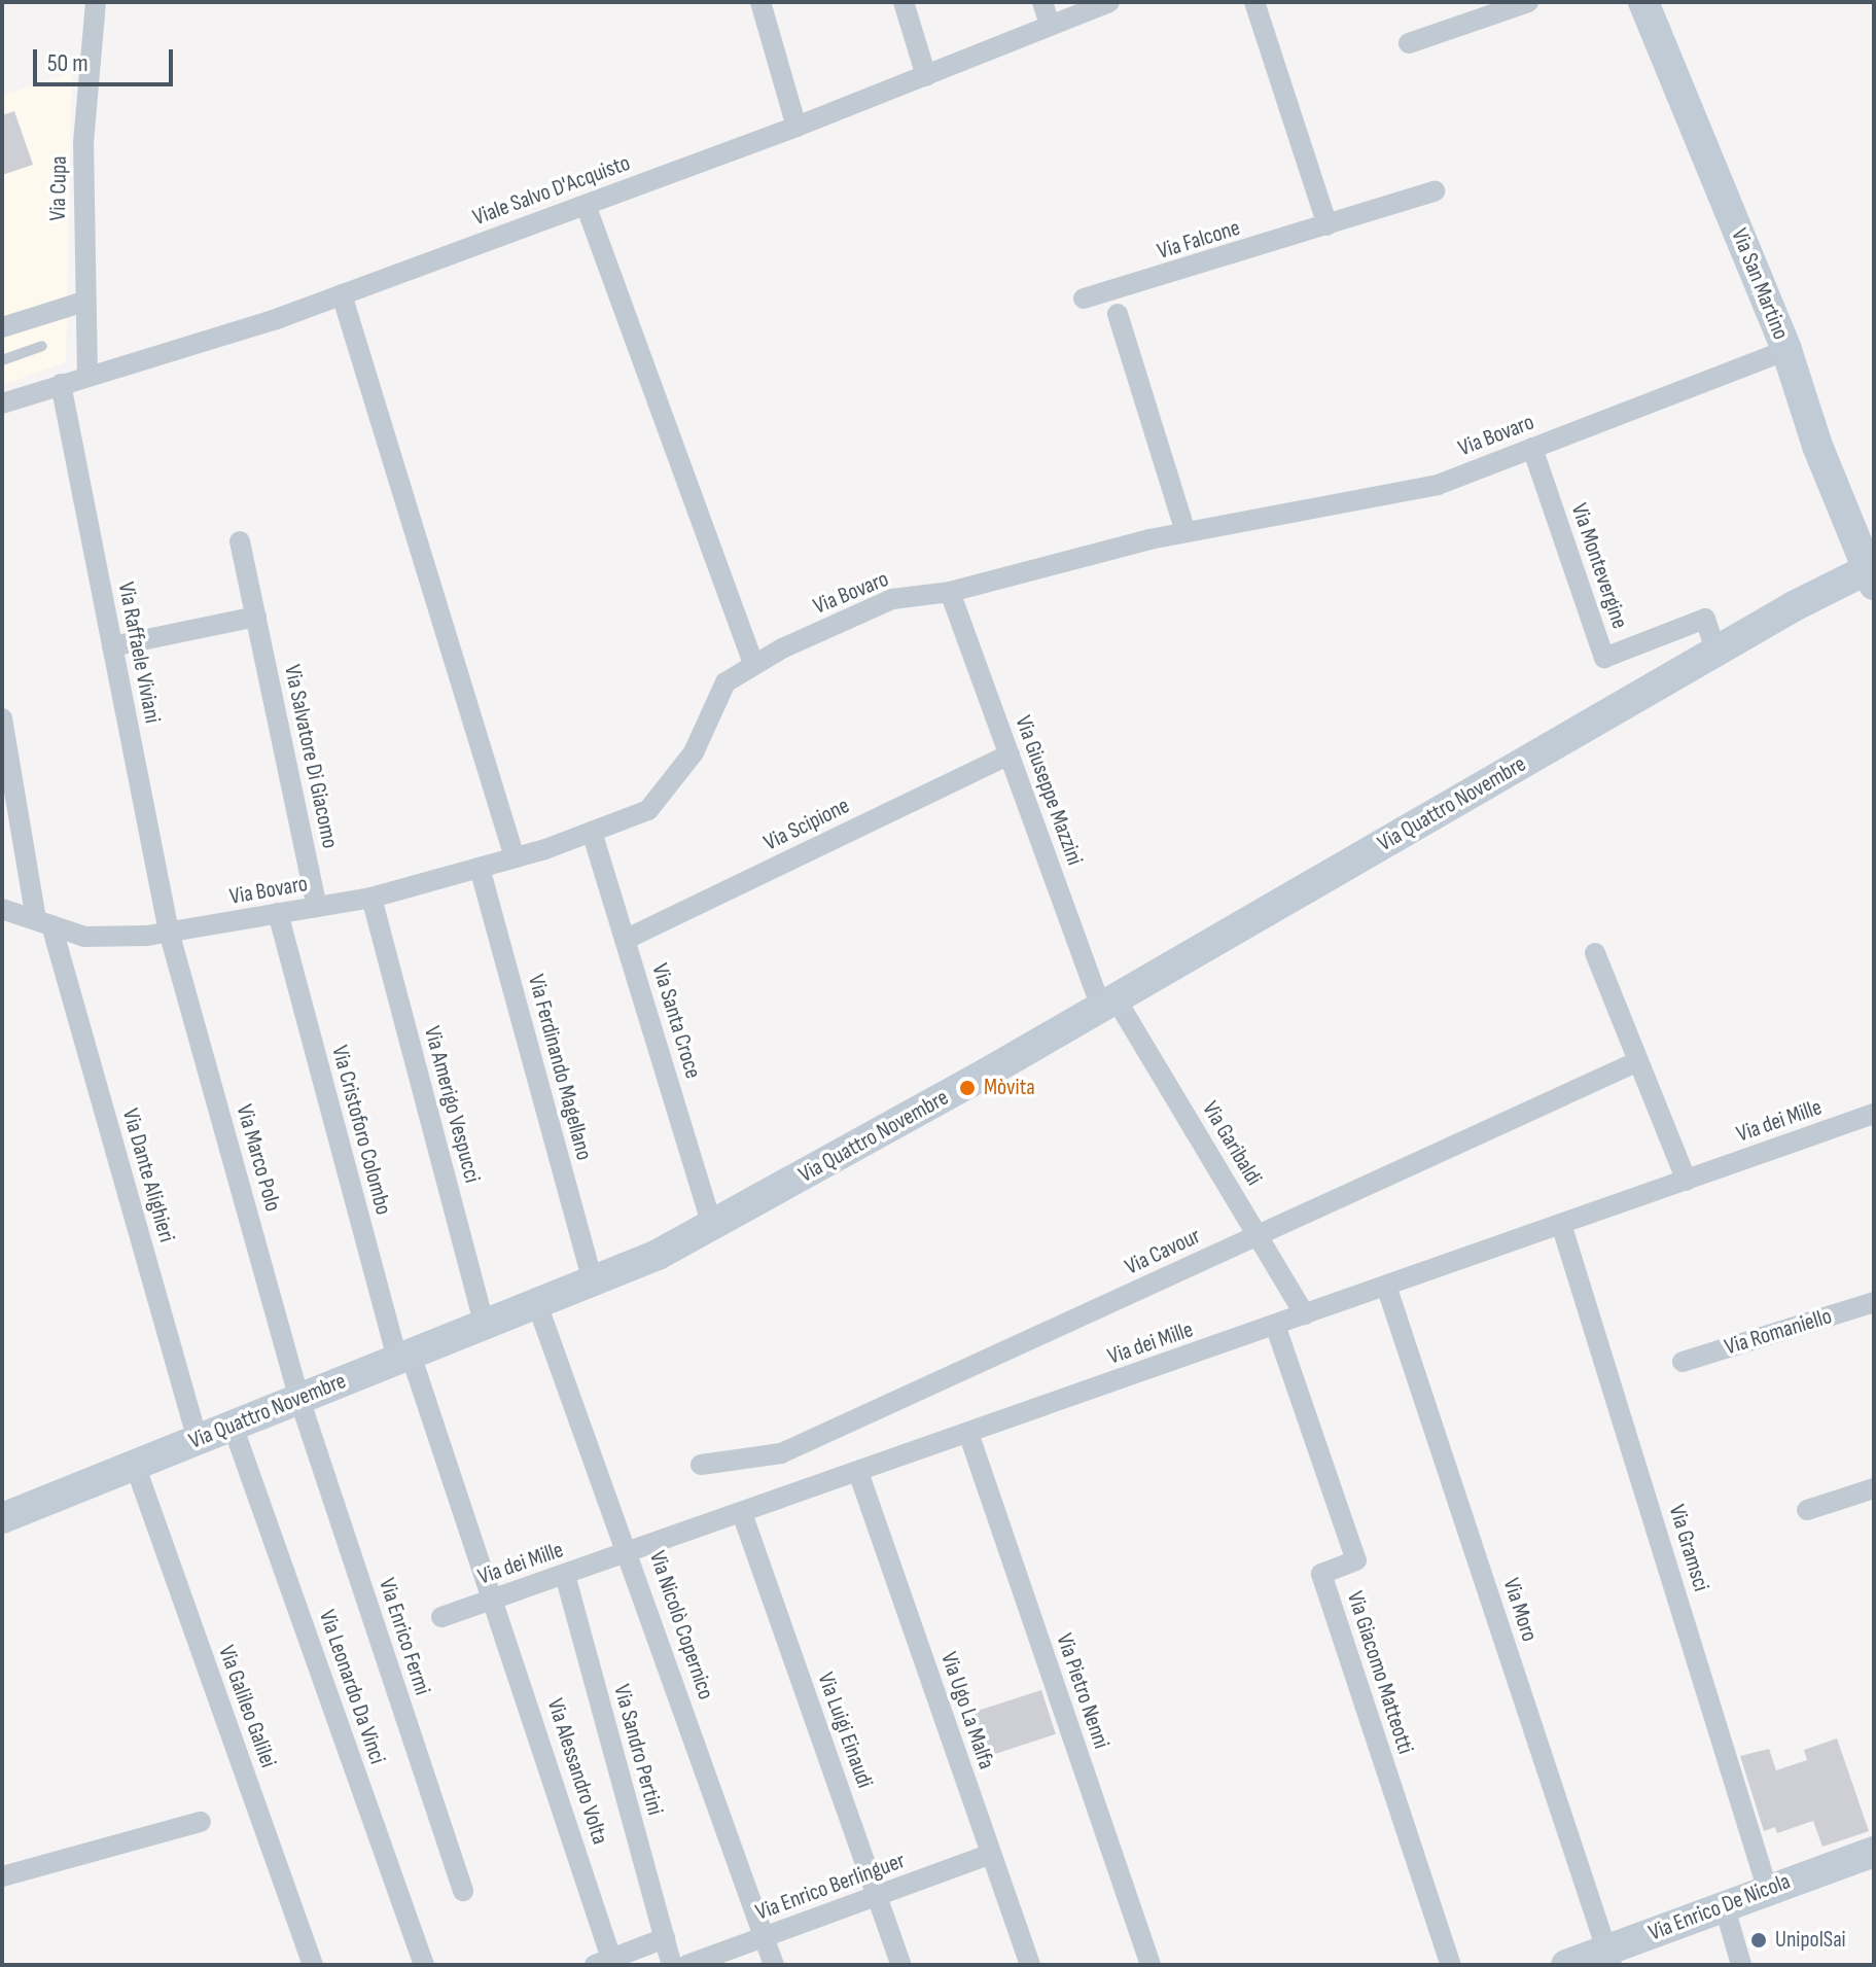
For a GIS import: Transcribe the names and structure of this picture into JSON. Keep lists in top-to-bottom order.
{
  "streets": {
    "street": [
      "Via Cupa",
      "Viale Salvo D'Acquisto",
      "Via Falcone",
      "Via San Martino",
      "Via Bovaro",
      "Via Montevergine",
      "Via Raffaele Viviani",
      "Via Salvatore Di Giacomo",
      "Via Giuseppe Mazzini",
      "Via Quattro Novembre",
      "Via Scipione",
      "Via Santa Croce",
      "Via Ferdinando Magellano",
      "Via Amerigo Vespucci",
      "Via dei Mille",
      "Via Cristoforo Colombo",
      "Via Garibaldi",
      "Via Marco Polo",
      "Via Dante Alighieri",
      "Via Cavour",
      "Via Romaniello",
      "Via Gramsci",
      "Via Moro",
      "Via Nicolò Copernico",
      "Via Enrico Fermi",
      "Via Giacomo Matteotti",
      "Via Leonardo Da Vinci",
      "Via Pietro Nenni",
      "Via Galileo Galilei",
      "Via Ugo La Malfa",
      "Via Luigi Einaudi",
      "Via Sandro Pertini",
      "Via Alessandro Volta",
      "Via Enrico Berlinguer",
      "Via Enrico De Nicola"
    ]
  },
  "crossings": [
    ["Via Cupa", "Viale Salvo D'Acquisto"],
    ["Viale Salvo D'Acquisto", "Via Raffaele Viviani"],
    ["Via San Martino", "Via Bovaro"],
    ["Via San Martino", "Via Quattro Novembre"],
    ["Via Bovaro", "Via Montevergine"],
    ["Via Bovaro", "Via Raffaele Viviani"],
    ["Via Bovaro", "Via Salvatore Di Giacomo"],
    ["Via Bovaro", "Via Giuseppe Mazzini"],
    ["Via Bovaro", "Via Santa Croce"],
    ["Via Bovaro", "Via Ferdinando Magellano"],
    ["Via Bovaro", "Via Amerigo Vespucci"],
    ["Via Bovaro", "Via Cristoforo Colombo"],
    ["Via Bovaro", "Via Marco Polo"],
    ["Via Bovaro", "Via Dante Alighieri"],
    ["Via Montevergine", "Via Quattro Novembre"],
    ["Via Raffaele Viviani", "Via Marco Polo"],
    ["Via Giuseppe Mazzini", "Via Quattro Novembre"],
    ["Via Giuseppe Mazzini", "Via Scipione"],
    ["Via Giuseppe Mazzini", "Via Garibaldi"],
    ["Via Quattro Novembre", "Via Santa Croce"],
    ["Via Quattro Novembre", "Via Ferdinando Magellano"],
    ["Via Quattro Novembre", "Via Amerigo Vespucci"],
    ["Via Quattro Novembre", "Via Cristoforo Colombo"],
    ["Via Quattro Novembre", "Via Garibaldi"],
    ["Via Quattro Novembre", "Via Marco Polo"],
    ["Via Quattro Novembre", "Via Dante Alighieri"],
    ["Via Quattro Novembre", "Via Nicolò Copernico"],
    ["Via Quattro Novembre", "Via Enrico Fermi"],
    ["Via Quattro Novembre", "Via Leonardo Da Vinci"],
    ["Via Quattro Novembre", "Via Galileo Galilei"],
    ["Via Scipione", "Via Santa Croce"],
    ["Via dei Mille", "Via Cristoforo Colombo"],
    ["Via dei Mille", "Via Garibaldi"],
    ["Via dei Mille", "Via Gramsci"],
    ["Via dei Mille", "Via Moro"],
    ["Via dei Mille", "Via Nicolò Copernico"],
    ["Via dei Mille", "Via Giacomo Matteotti"],
    ["Via dei Mille", "Via Pietro Nenni"],
    ["Via dei Mille", "Via Ugo La Malfa"],
    ["Via dei Mille", "Via Luigi Einaudi"],
    ["Via dei Mille", "Via Sandro Pertini"],
    ["Via dei Mille", "Via Alessandro Volta"],
    ["Via Cristoforo Colombo", "Via Alessandro Volta"],
    ["Via Garibaldi", "Via Cavour"],
    ["Via Marco Polo", "Via Enrico Fermi"],
    ["Via Gramsci", "Via Enrico De Nicola"],
    ["Via Moro", "Via Enrico De Nicola"],
    ["Via Nicolò Copernico", "Via Enrico Berlinguer"],
    ["Via Ugo La Malfa", "Via Enrico Berlinguer"],
    ["Via Luigi Einaudi", "Via Enrico Berlinguer"]
  ],
  "places": ["Mòvita", "UnipolSai"],
  "scale_bar": "50 m"
}
